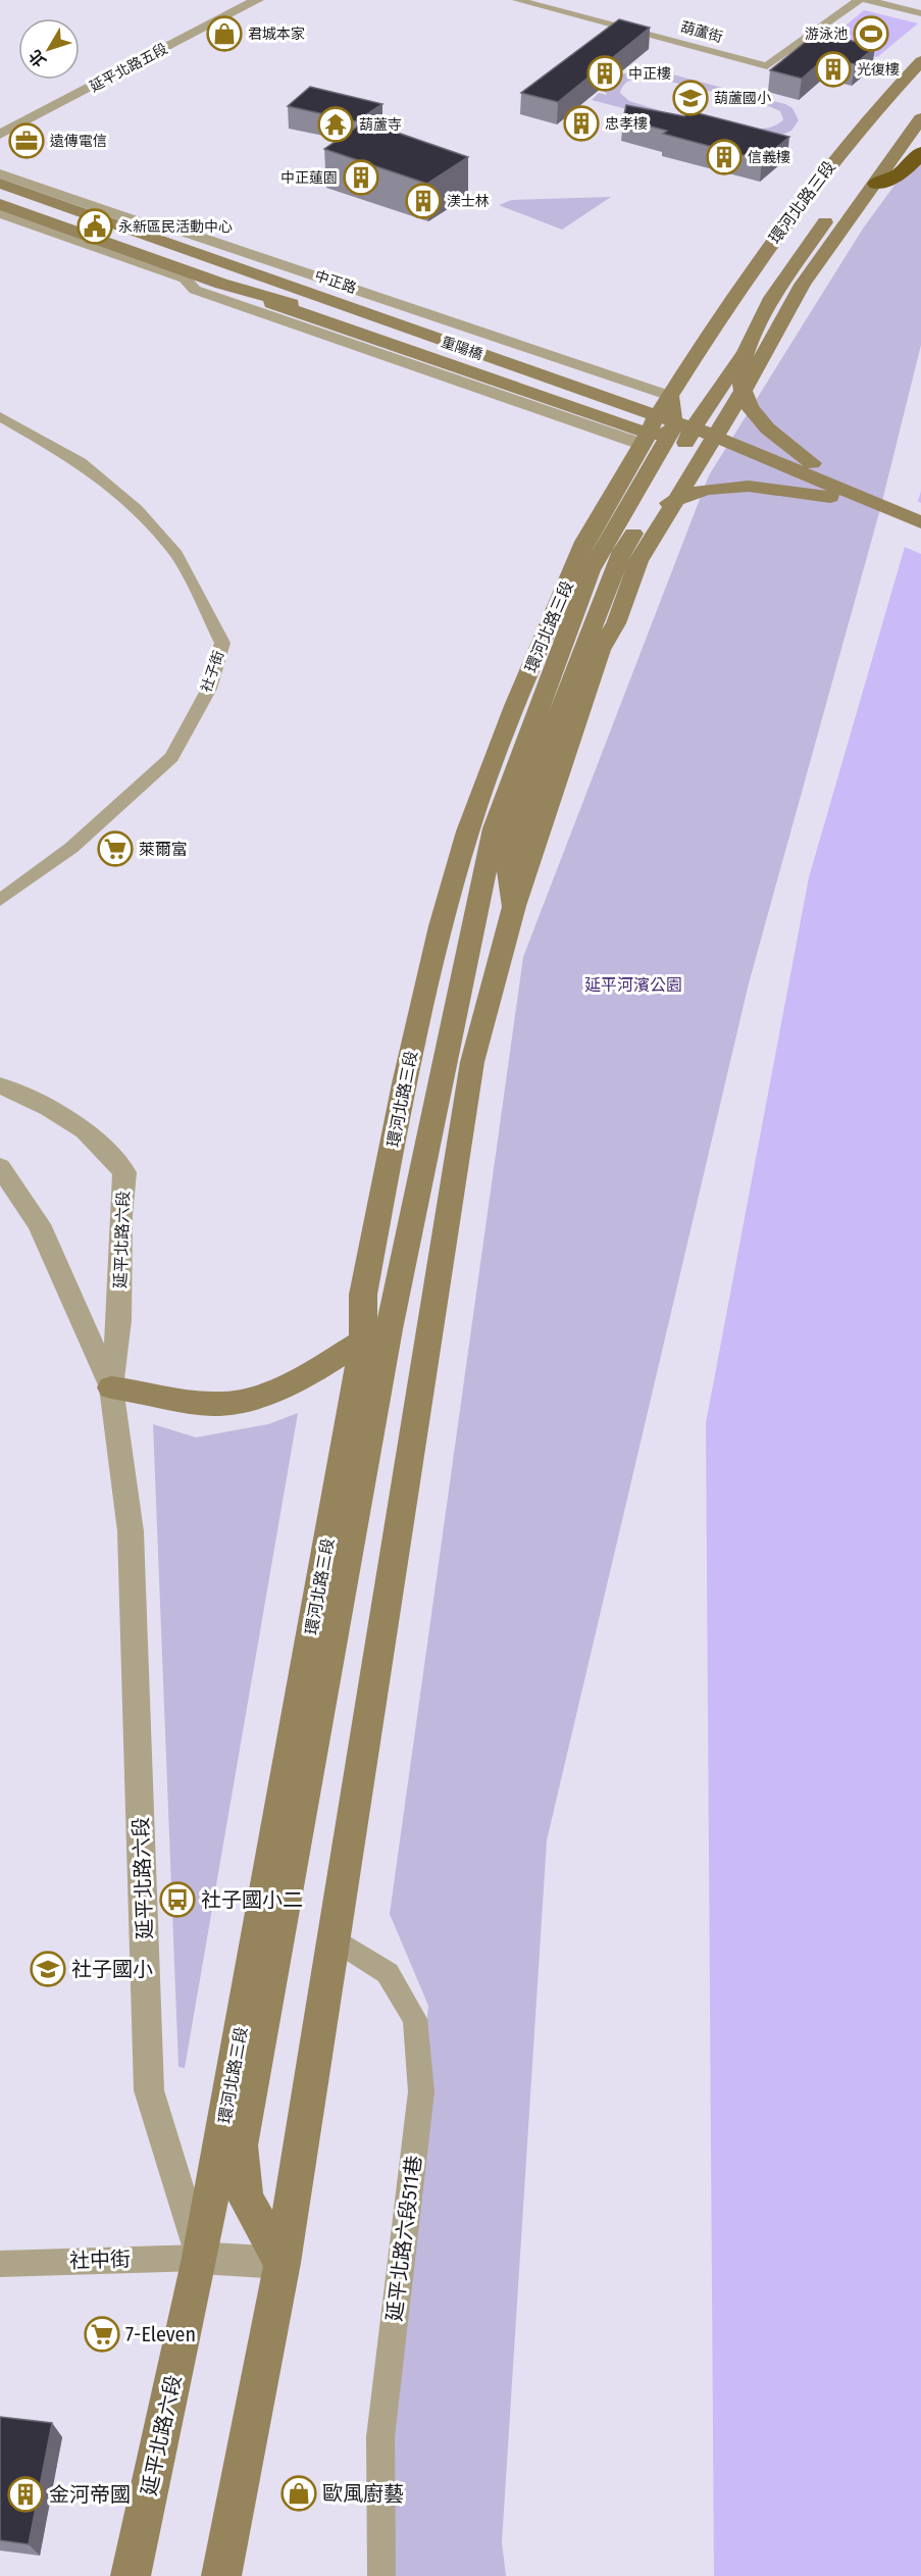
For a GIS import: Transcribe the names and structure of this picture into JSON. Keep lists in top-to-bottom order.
{
  "streets": {
    "main road": ["環河北路三段", "重陽橋", "延平北路六段"],
    "street": [
      "葫蘆街",
      "延平北路五段",
      "中正路",
      "社子街",
      "延平北路六段511巷",
      "社中街"
    ]
  },
  "crossings": [
    ["環河北路三段", "中正路"],
    ["環河北路三段", "延平北路六段"],
    ["環河北路三段", "社中街"],
    ["延平北路六段", "社中街"]
  ],
  "parks": ["延平河濱公園"],
  "places": {
    "shop": ["君城本家", "歐風廚藝"],
    "sports": ["游泳池"],
    "building": [
      "光復樓",
      "中正樓",
      "忠孝樓",
      "信義樓",
      "中正蓮園",
      "渼士林",
      "金河帝國"
    ],
    "school or university": ["葫蘆國小", "社子國小"],
    "temple": ["葫蘆寺"],
    "office": ["遠傳電信"],
    "public building": ["永新區民活動中心"],
    "supermarket": ["萊爾富", "7-Eleven"],
    "bus stop": ["社子國小二"]
  },
  "north": "bottom left"
}
